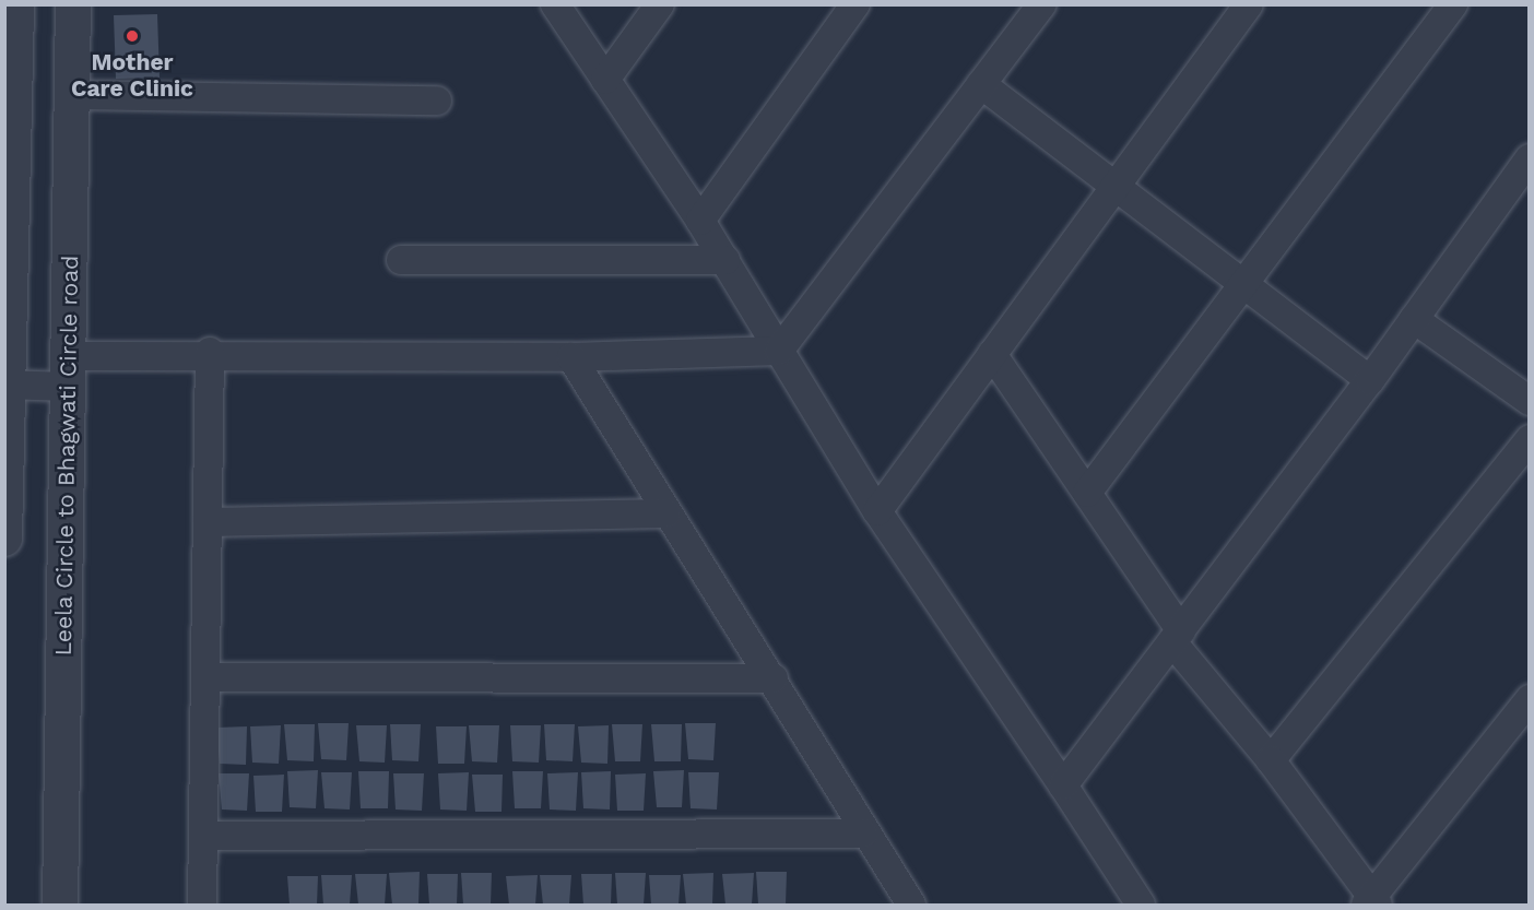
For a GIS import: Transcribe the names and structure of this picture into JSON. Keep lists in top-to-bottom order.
{
  "streets": {
    "street": ["Leela Circle to Bhagwati Circle road"]
  },
  "places": ["Mother Care Clinic"]
}
